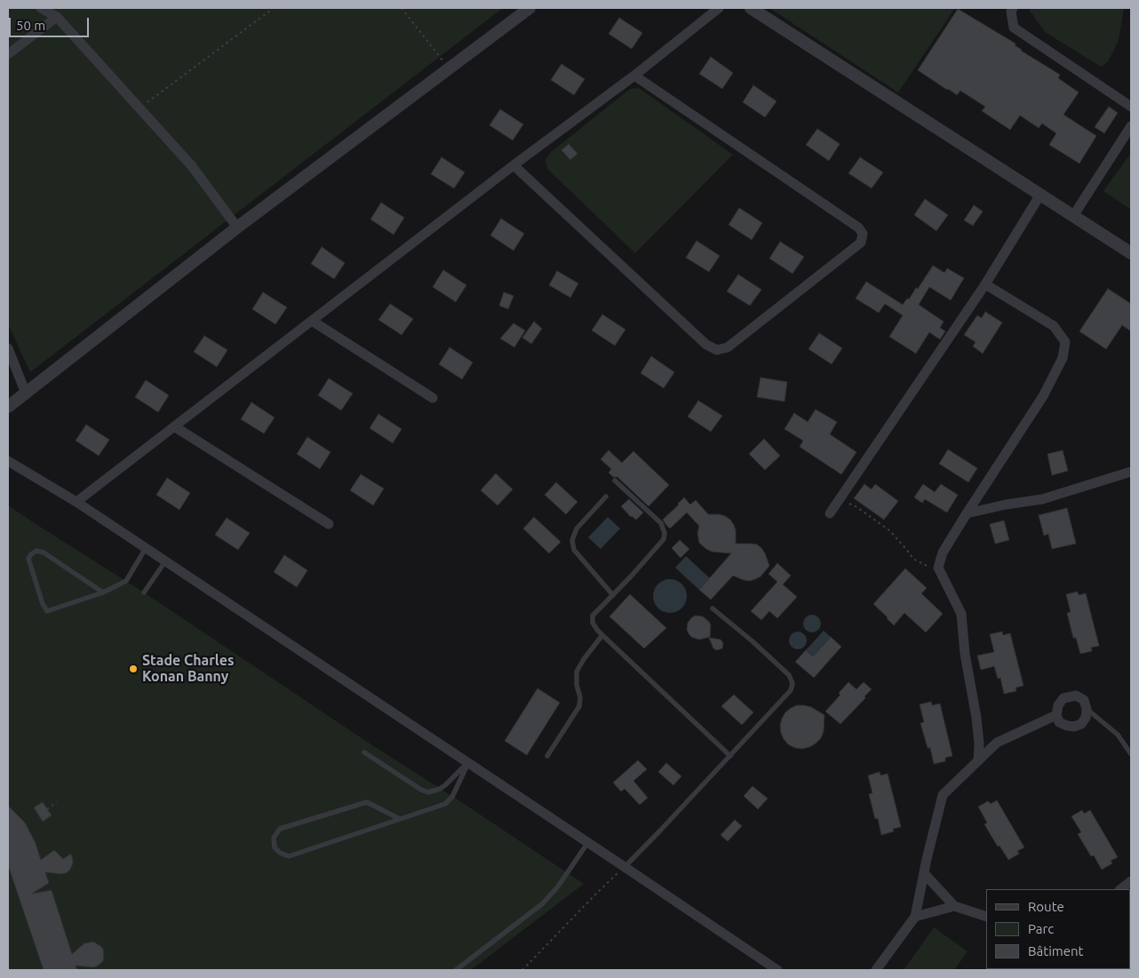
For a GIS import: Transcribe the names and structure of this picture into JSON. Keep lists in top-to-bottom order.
{
  "places": ["Stade Charles Konan Banny"],
  "legend": ["Route", "Parc", "Bâtiment"],
  "scale_bar": "50 m"
}
